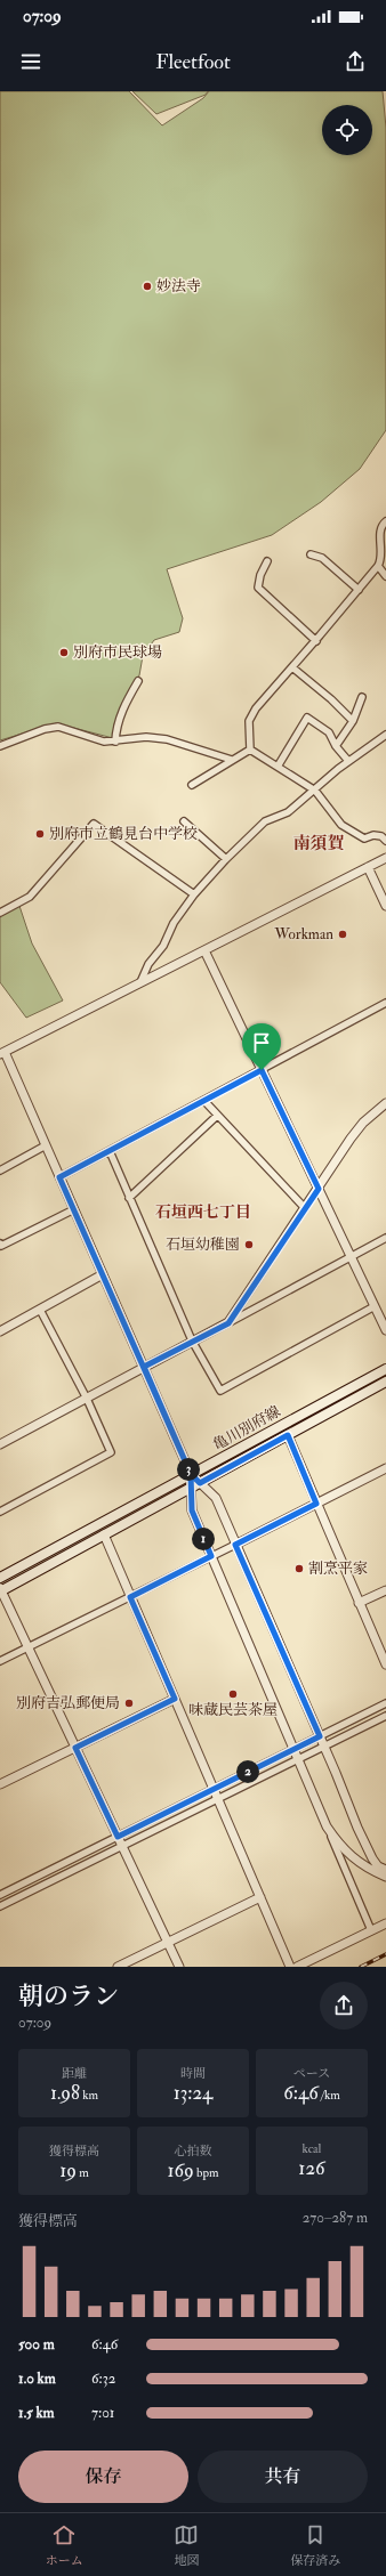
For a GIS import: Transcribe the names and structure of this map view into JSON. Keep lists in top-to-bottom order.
{
  "streets": {
    "main road": ["亀川別府線"]
  },
  "districts": ["南須賀", "石垣西七丁目"],
  "places": [
    "妙法寺",
    "別府市民球場",
    "別府市立鶴見台中学校",
    "Workman",
    "石垣幼稚園",
    "割烹平家",
    "味蔵民芸茶屋",
    "別府吉弘郵便局"
  ],
  "page": {
    "status": "07:09",
    "header": "Fleetfoot",
    "pins": ["3", "1", "2"],
    "heading": ["朝のラン", "07:09"],
    "stats": [
      ["距離", "1.98 km"],
      ["時間", "13:24"],
      ["ペース", "6:46 /km"],
      ["獲得標高", "19 m"],
      ["心拍数", "169 bpm"],
      ["kcal", "126"]
    ],
    "chart": ["獲得標高", "270–287 m"],
    "list": [
      {
        "name": "500 m",
        "note": "6:46"
      },
      {
        "name": "1.0 km",
        "note": "6:32"
      },
      {
        "name": "1.5 km",
        "note": "7:01"
      }
    ],
    "buttons": ["保存", "共有"],
    "tabs": ["ホーム", "地図", "保存済み"]
  }
}
